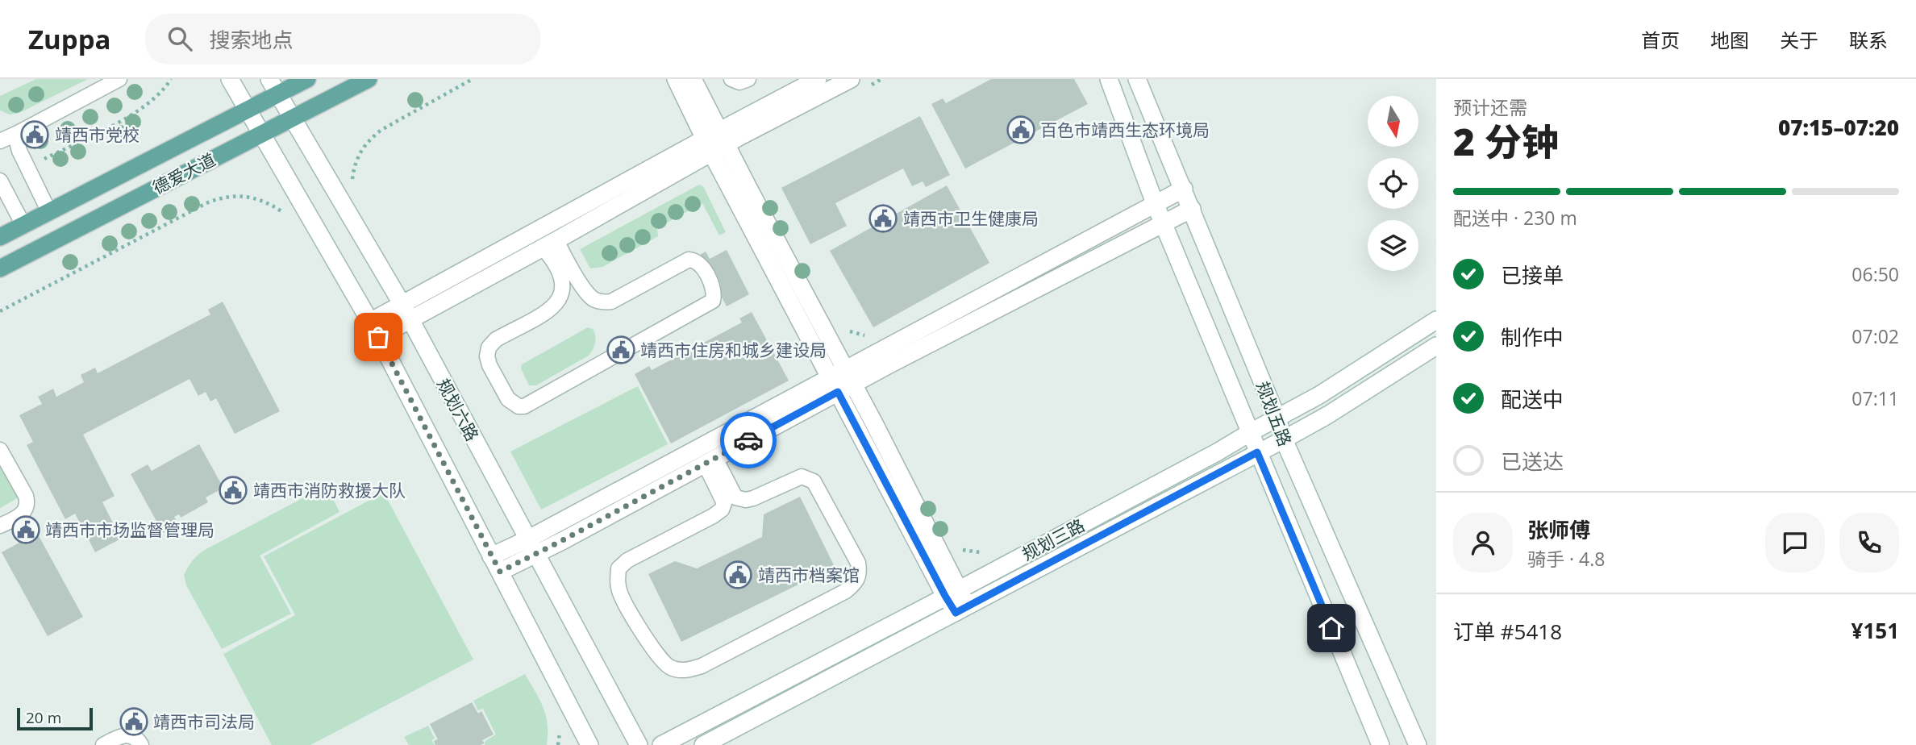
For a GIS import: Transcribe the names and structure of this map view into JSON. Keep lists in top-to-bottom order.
{
  "streets": {
    "main road": ["德爱大道"],
    "street": ["规划六路", "规划五路", "规划三路"]
  },
  "crossings": [
    ["德爱大道", "规划六路"],
    ["规划五路", "规划三路"]
  ],
  "places": {
    "public building": [
      "百色市靖西生态环境局",
      "靖西市党校",
      "靖西市卫生健康局",
      "靖西市住房和城乡建设局",
      "靖西市消防救援大队",
      "靖西市市场监督管理局",
      "靖西市档案馆",
      "靖西市司法局"
    ]
  },
  "scale_bar": "20 m",
  "north": "bottom",
  "page": {
    "header": "Zuppa",
    "search": "搜索地点",
    "nav": [
      "首页",
      "地图",
      "关于",
      "联系"
    ],
    "heading": ["2 分钟", "预计还需", "07:15–07:20"],
    "panel": [
      "张师傅",
      "骑手 · 4.8",
      "订单 #5418",
      "¥151"
    ],
    "bar": "配送中 · 230 m",
    "list": [
      ["已接单", "06:50"],
      ["制作中", "07:02"],
      ["配送中", "07:11"],
      "已送达"
    ],
    "scale": "20 m"
  }
}
